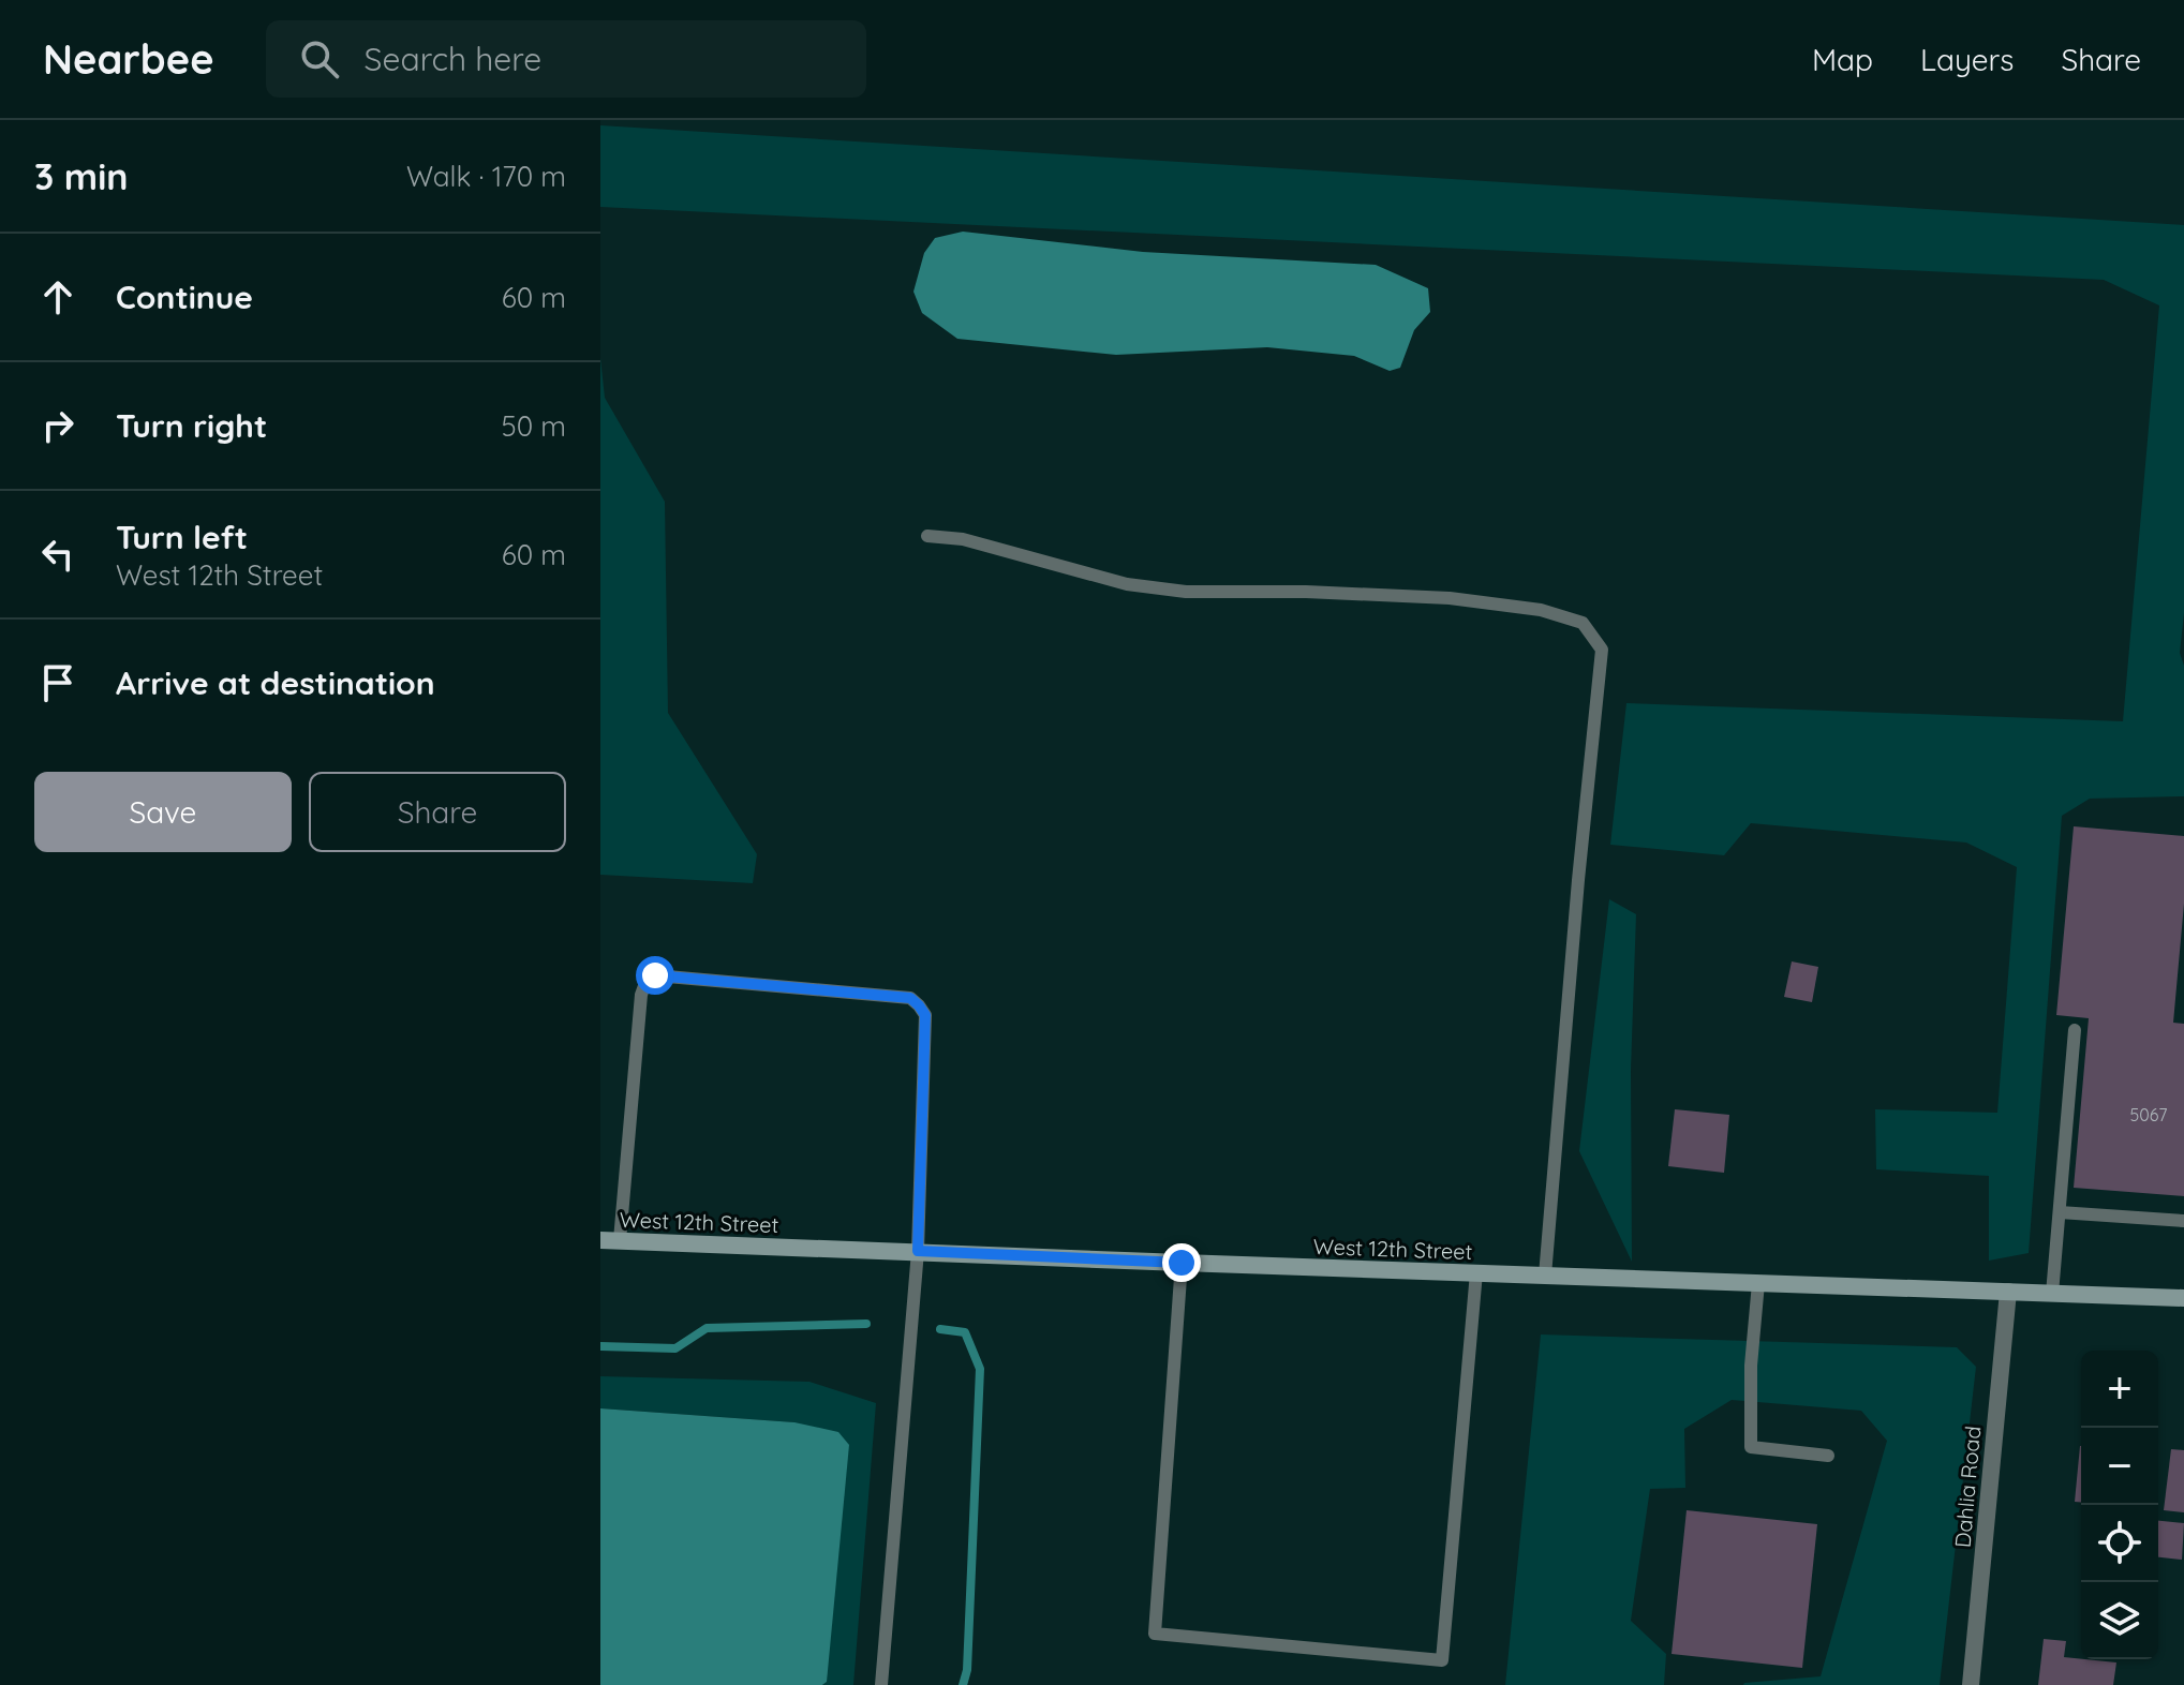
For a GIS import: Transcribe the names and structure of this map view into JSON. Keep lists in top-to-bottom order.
{
  "streets": {
    "street": ["West 12th Street", "Dahlia Road"]
  },
  "crossings": [
    ["West 12th Street", "Dahlia Road"]
  ],
  "house_numbers": ["5067"],
  "page": {
    "header": "Nearbee",
    "search": "Search here",
    "nav": ["Map", "Layers", "Share"],
    "heading": ["3 min", "Walk · 170 m"],
    "list": [
      ["Continue", "60 m"],
      ["Turn right", "50 m"],
      ["Turn left", "West 12th Street", "60 m"],
      "Arrive at destination"
    ],
    "buttons": ["Save", "Share"],
    "map_buttons": ["+", "−"]
  }
}
